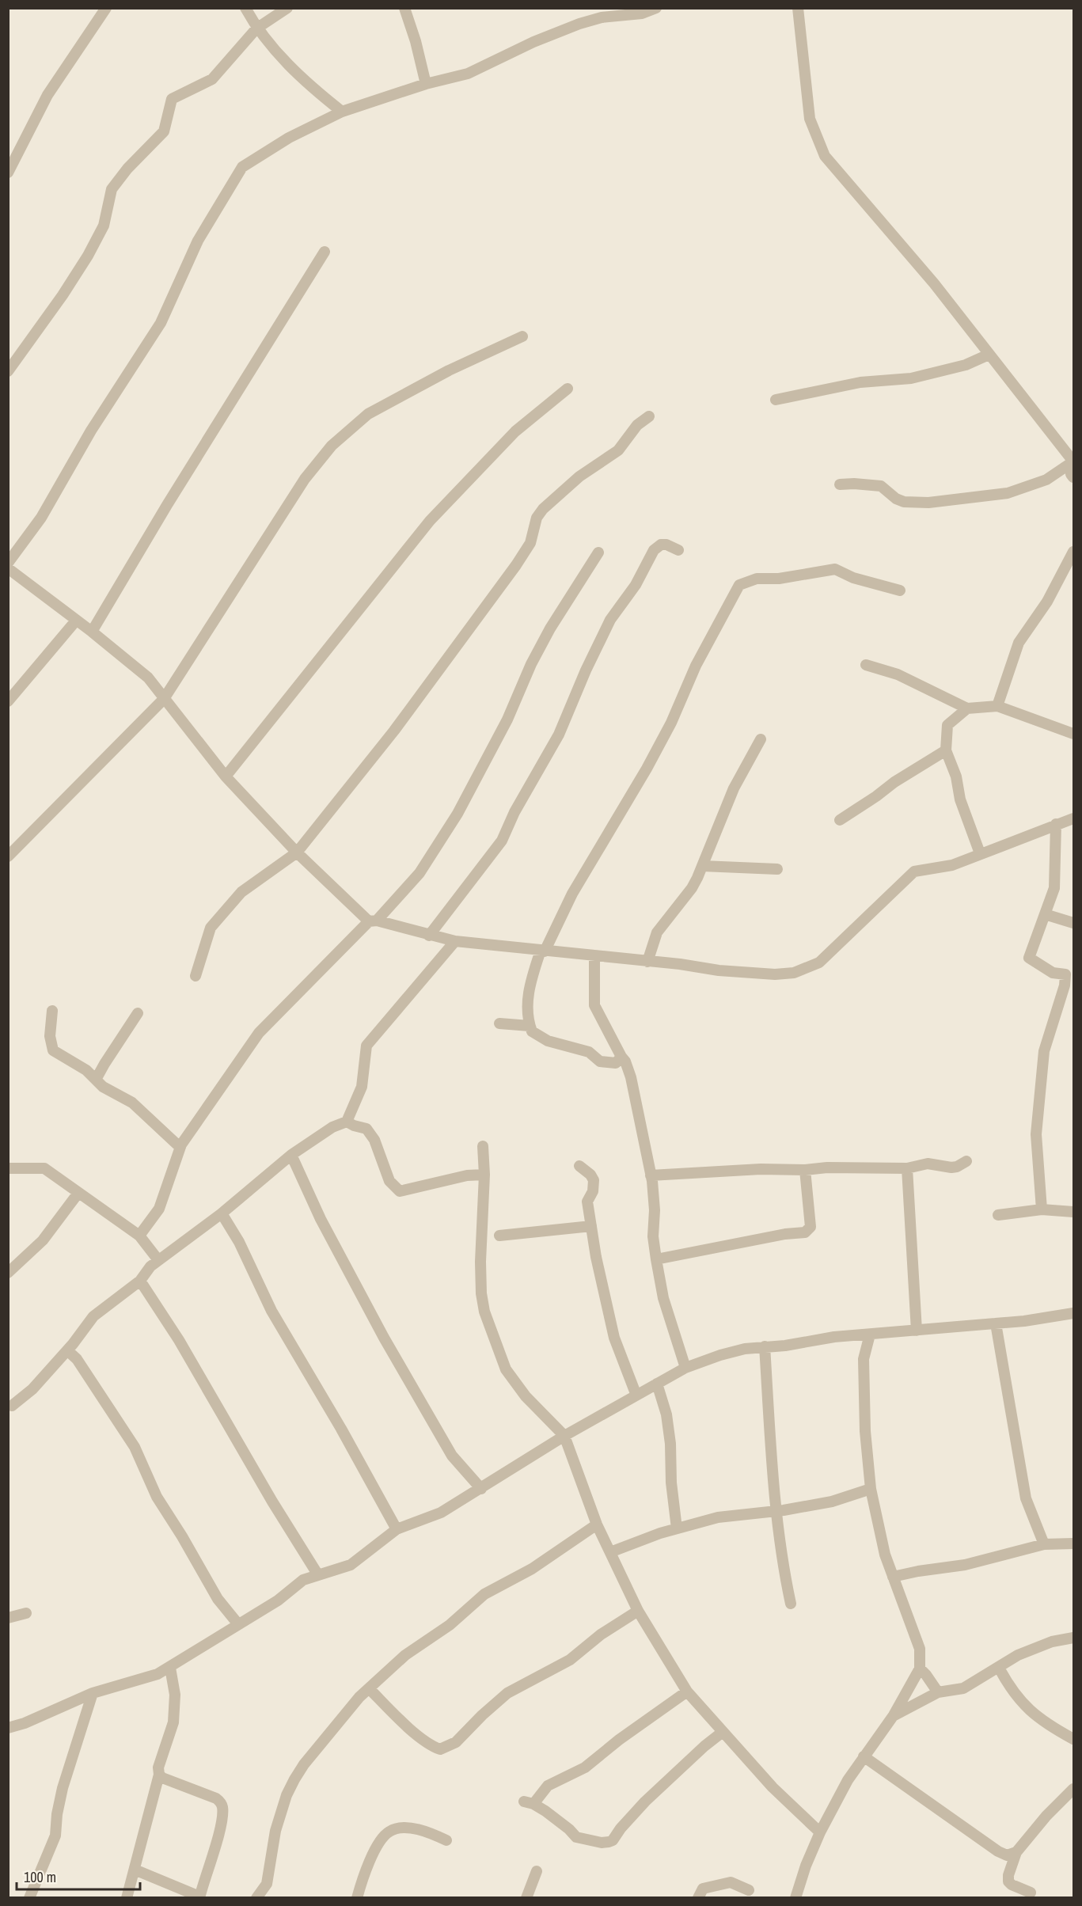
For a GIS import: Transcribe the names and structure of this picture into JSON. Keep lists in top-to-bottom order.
{
  "scale_bar": "100 m"
}
